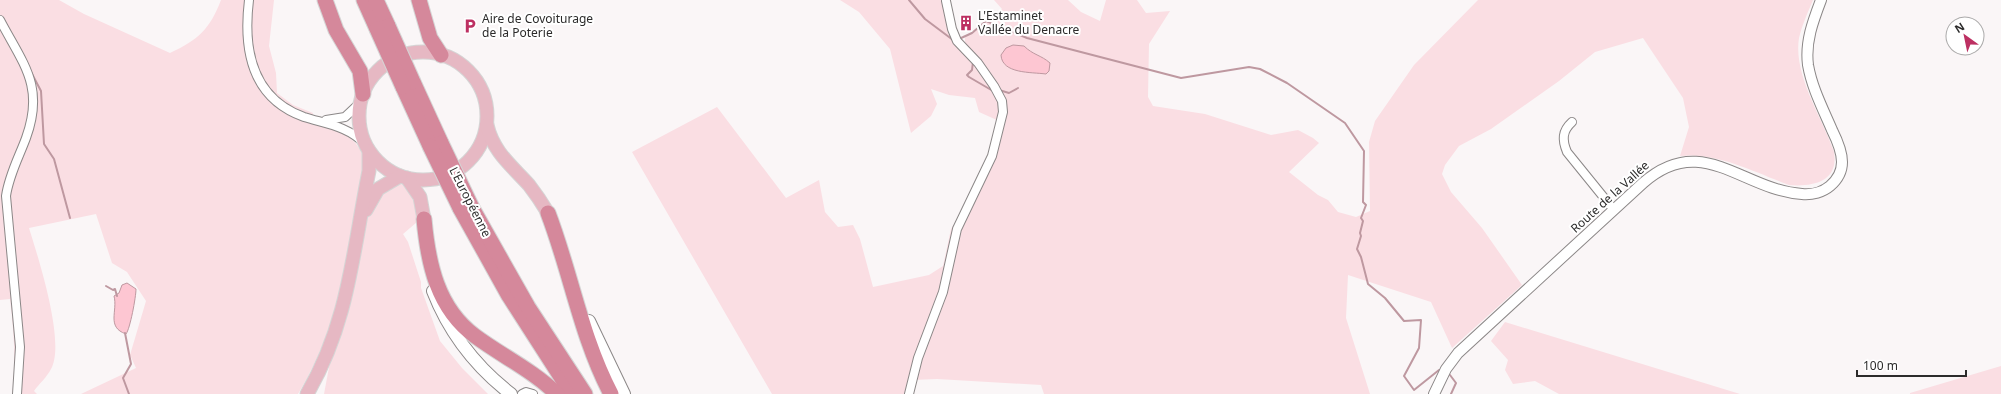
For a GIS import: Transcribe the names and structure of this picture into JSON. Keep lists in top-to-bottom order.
{
  "streets": {
    "highway": ["L'Européenne"],
    "street": ["Route de la Vallée"]
  },
  "places": {
    "building": ["L'Estaminet Vallée du Denacre"],
    "parking": ["Aire de Covoiturage de la Poterie"]
  },
  "scale_bar": "100 m",
  "north": "top left"
}
